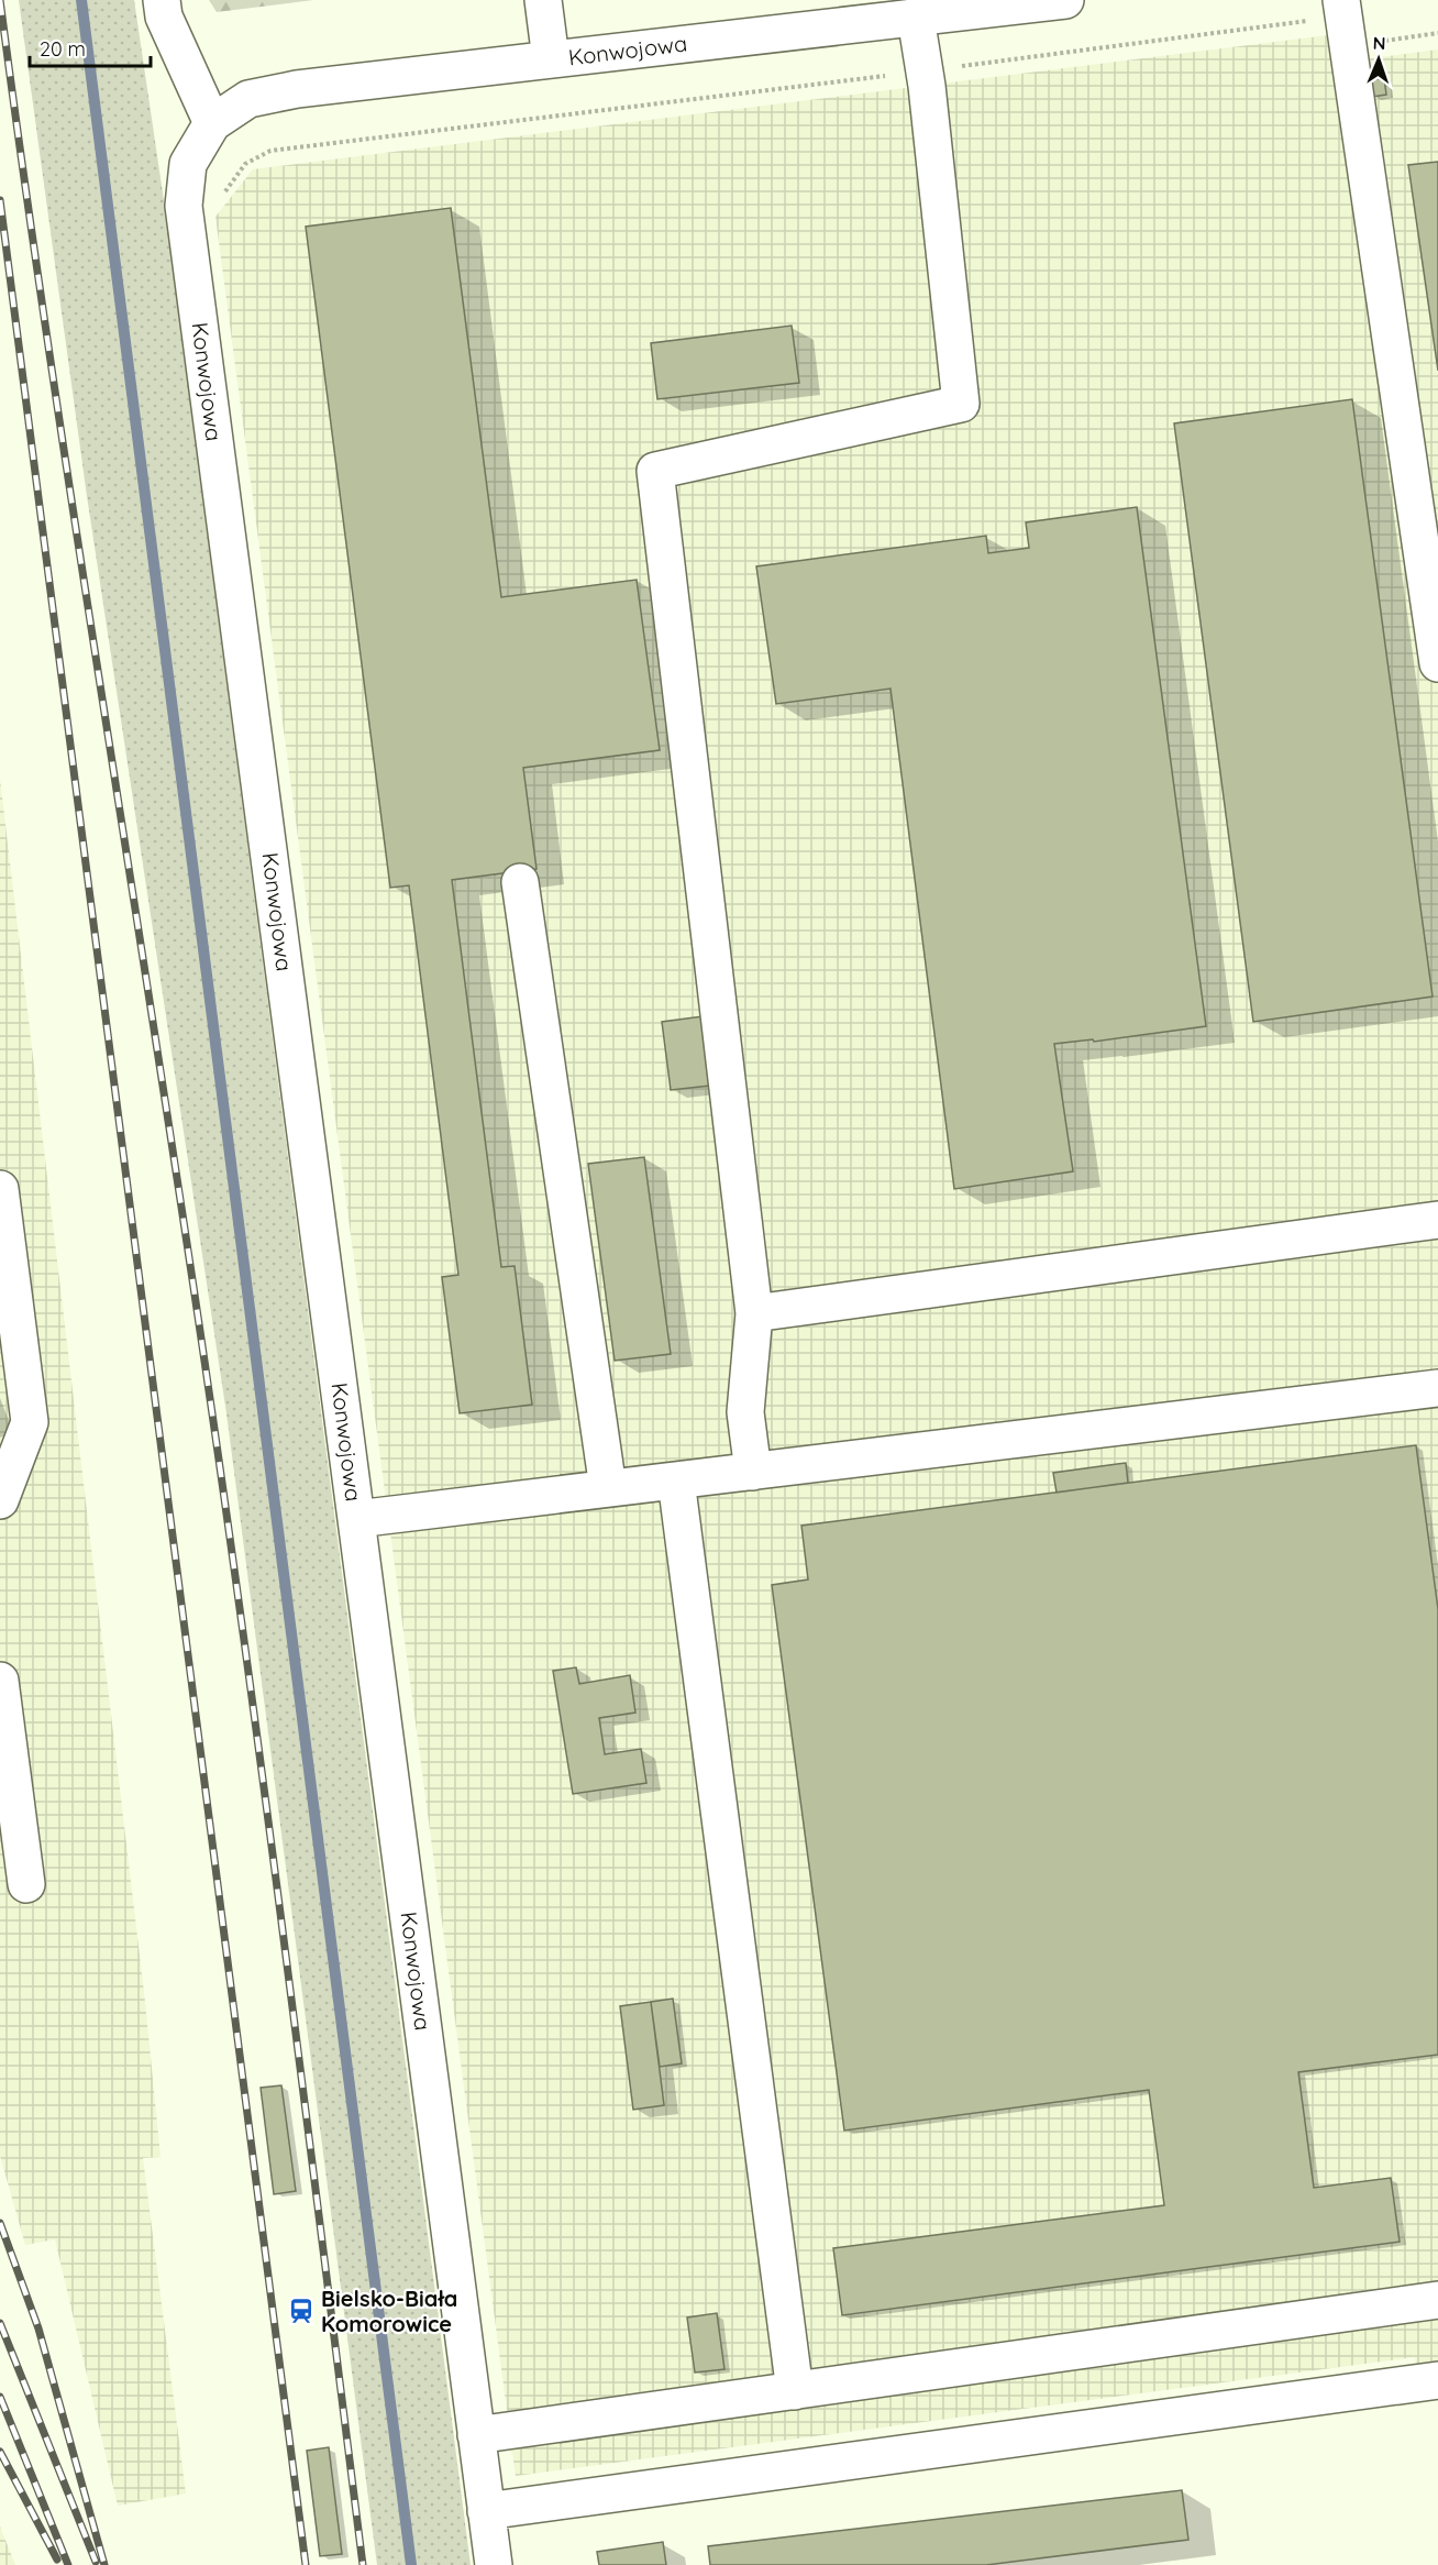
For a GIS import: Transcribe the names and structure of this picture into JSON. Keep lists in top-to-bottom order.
{
  "streets": {
    "street": ["Konwojowa"]
  },
  "places": {
    "station": ["Bielsko-Biała Komorowice"]
  },
  "scale_bar": "20 m",
  "north": "top"
}
